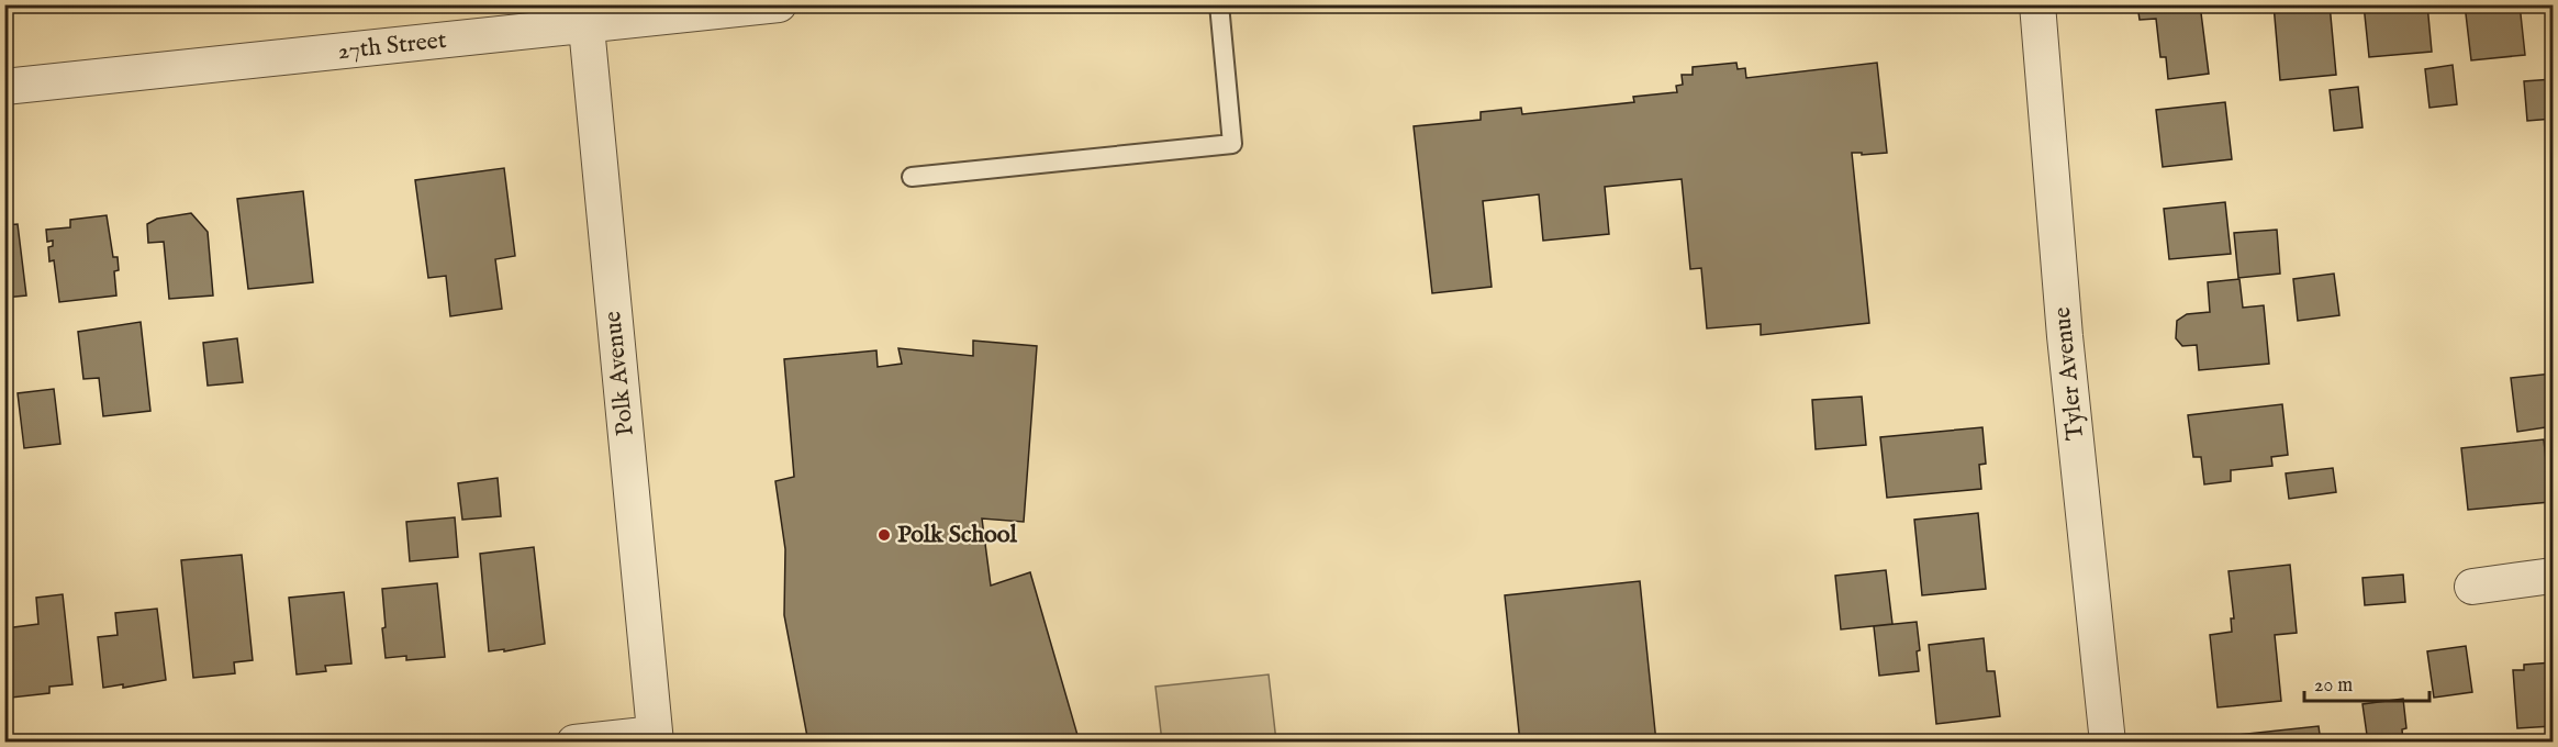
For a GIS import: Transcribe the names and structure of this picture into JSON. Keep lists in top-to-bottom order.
{
  "streets": {
    "street": ["27th Street", "Polk Avenue", "Tyler Avenue"]
  },
  "crossings": [
    ["27th Street", "Polk Avenue"]
  ],
  "places": ["Polk School"],
  "scale_bar": "20 m"
}
